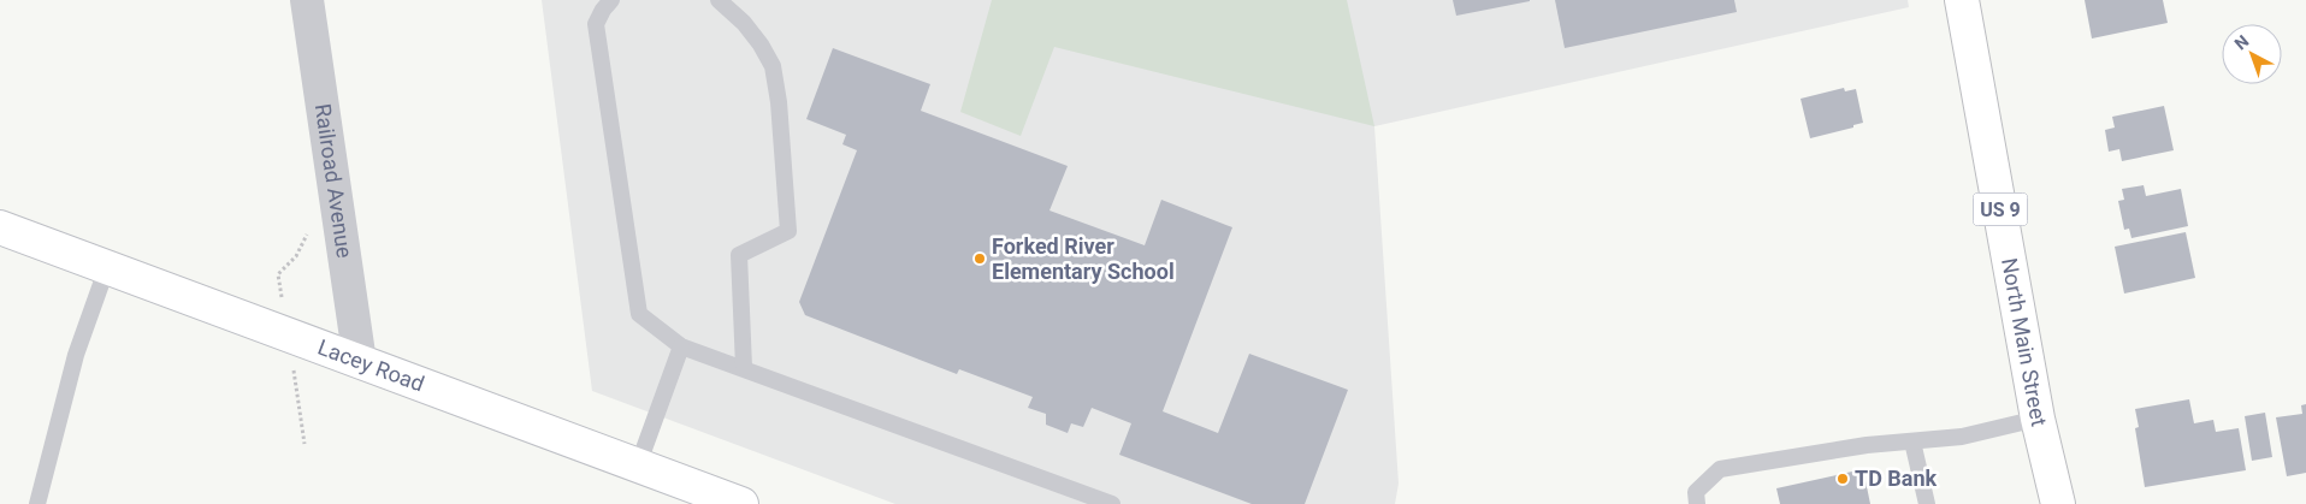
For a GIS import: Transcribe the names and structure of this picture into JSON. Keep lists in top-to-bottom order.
{
  "streets": {
    "main road": ["US 9", "North Main Street", "Lacey Road"],
    "street": ["Railroad Avenue"]
  },
  "crossings": [
    ["Railroad Avenue", "Lacey Road"]
  ],
  "places": ["Forked River Elementary School", "TD Bank"],
  "north": "top left"
}
